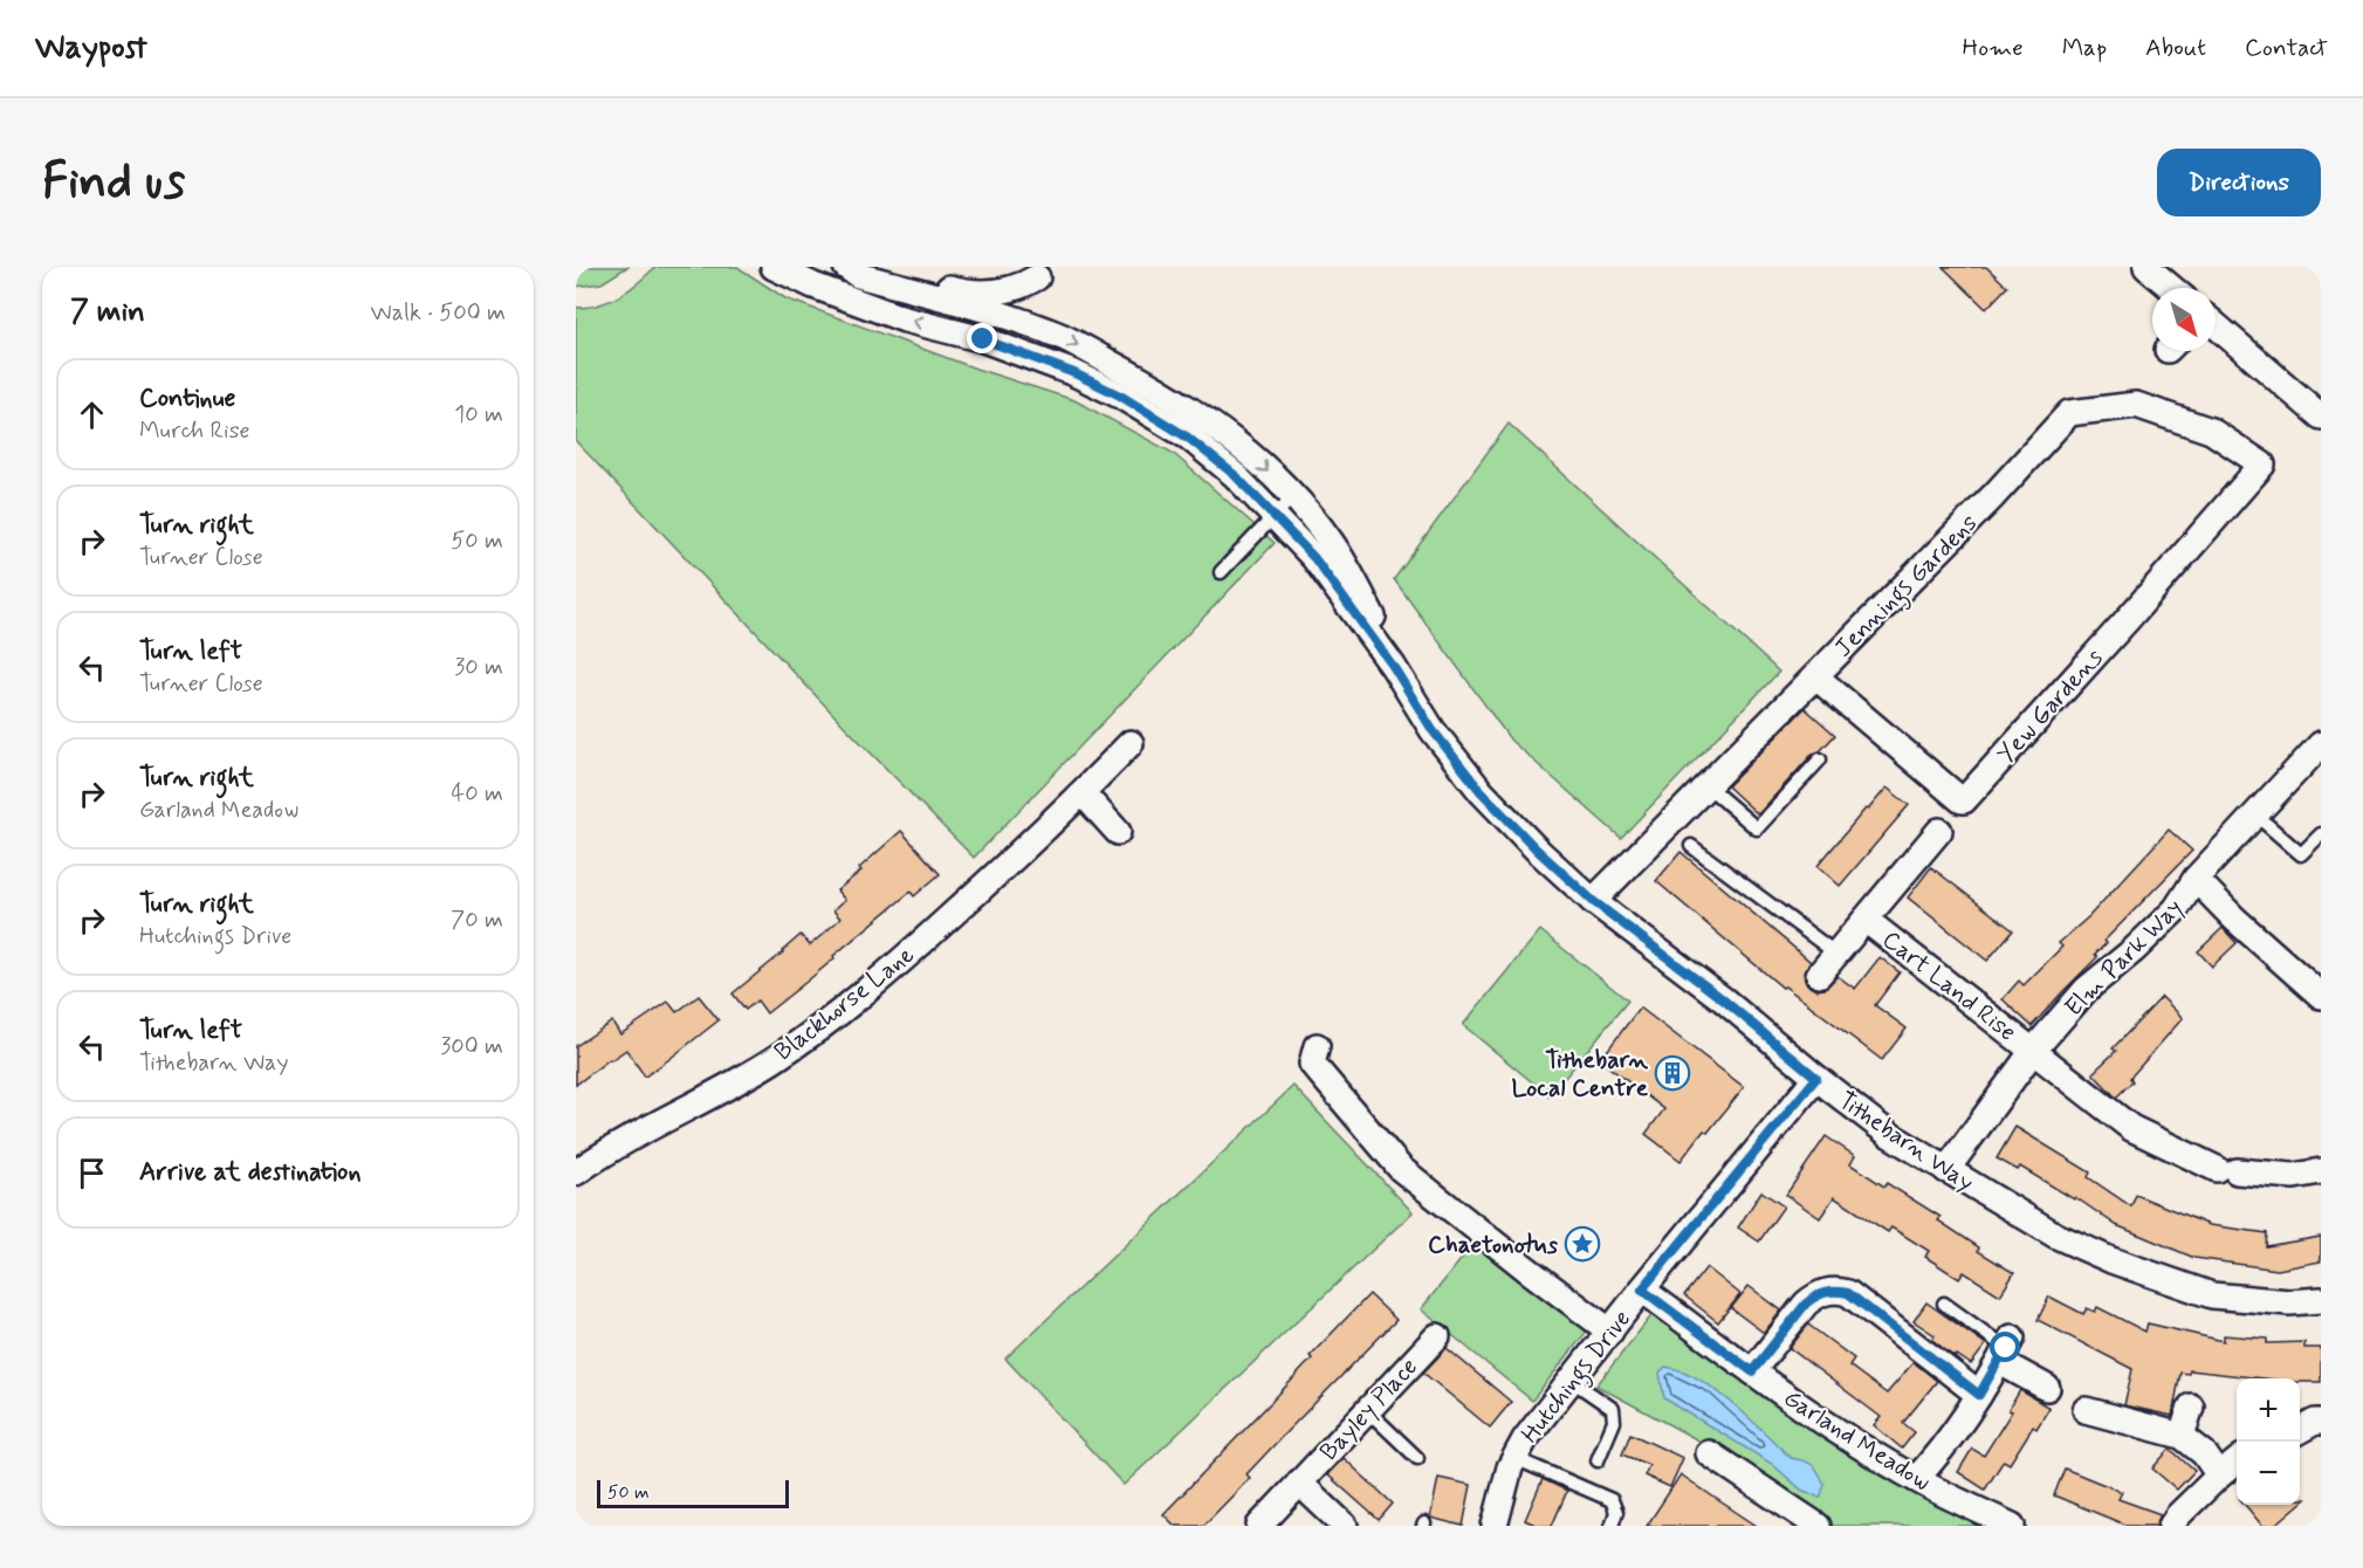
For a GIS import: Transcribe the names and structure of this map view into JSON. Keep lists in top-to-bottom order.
{
  "streets": {
    "street": [
      "Jennings Gardens",
      "Yew Gardens",
      "Elm Park Way",
      "Cart Land Rise",
      "Blackhorse Lane",
      "Tithebarn Way",
      "Hutchings Drive",
      "Bayley Place",
      "Garland Meadow"
    ]
  },
  "crossings": [
    ["Jennings Gardens", "Yew Gardens"],
    ["Jennings Gardens", "Tithebarn Way"],
    ["Elm Park Way", "Cart Land Rise"],
    ["Elm Park Way", "Tithebarn Way"],
    ["Tithebarn Way", "Hutchings Drive"],
    ["Hutchings Drive", "Garland Meadow"]
  ],
  "places": {
    "building": ["Tithebarn Local Centre"],
    "place": ["Chaetonotus"]
  },
  "scale_bar": "50 m",
  "north": "bottom right",
  "page": {
    "header": "Waypost",
    "nav": [
      "Home",
      "Map",
      "About",
      "Contact"
    ],
    "buttons": "Directions",
    "title": "Find us",
    "heading": ["7 min", "Walk · 500 m"],
    "list": [
      ["Continue", "Murch Rise", "10 m"],
      ["Turn right", "Turner Close", "50 m"],
      ["Turn left", "Turner Close", "30 m"],
      ["Turn right", "Garland Meadow", "40 m"],
      ["Turn right", "Hutchings Drive", "70 m"],
      ["Turn left", "Tithebarn Way", "300 m"],
      "Arrive at destination"
    ],
    "map_buttons": ["+", "−"],
    "scale": "50 m"
  }
}
